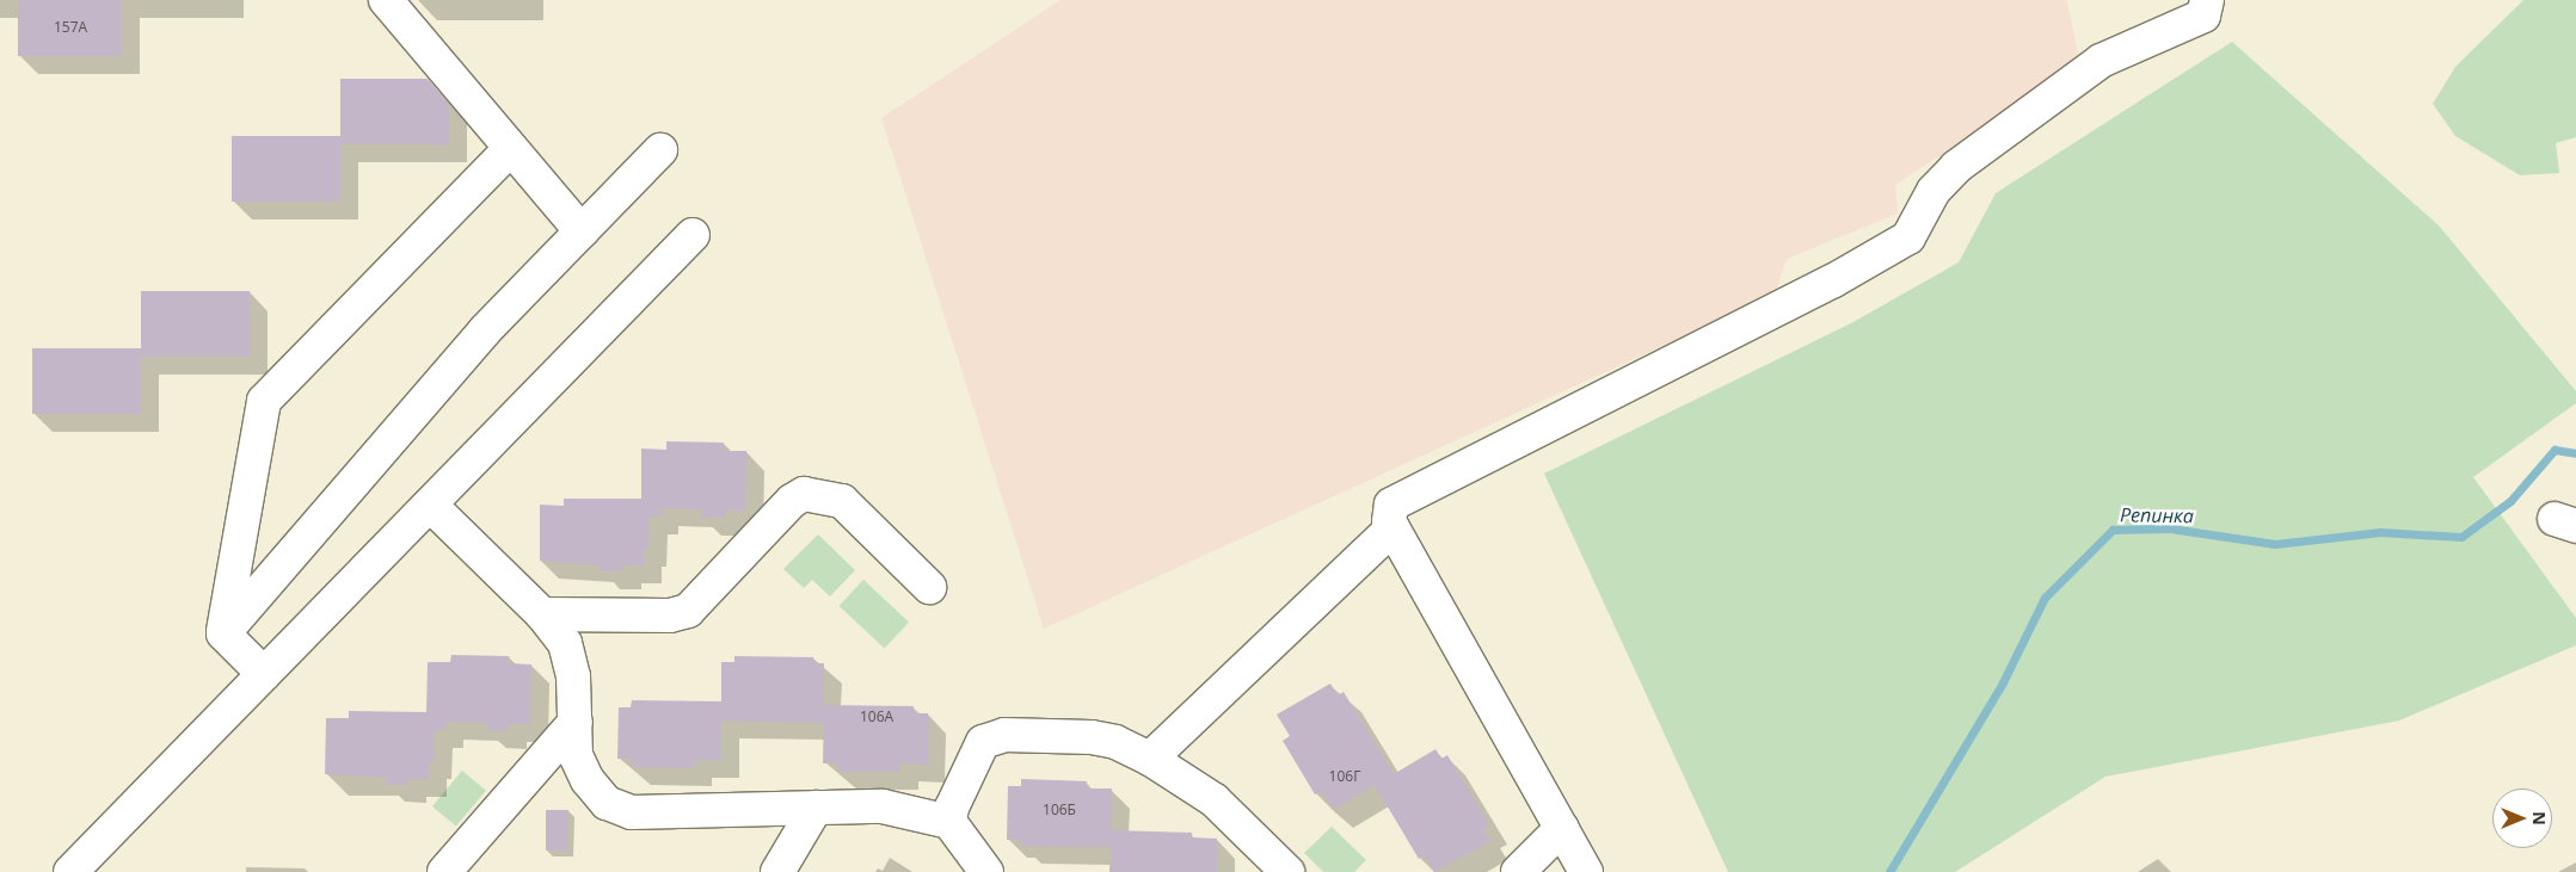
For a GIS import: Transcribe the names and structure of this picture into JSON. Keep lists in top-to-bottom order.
{
  "water": ["Репинка"],
  "house_numbers": [
    "157А",
    "106А",
    "106Г",
    "106Б"
  ],
  "north": "right"
}
